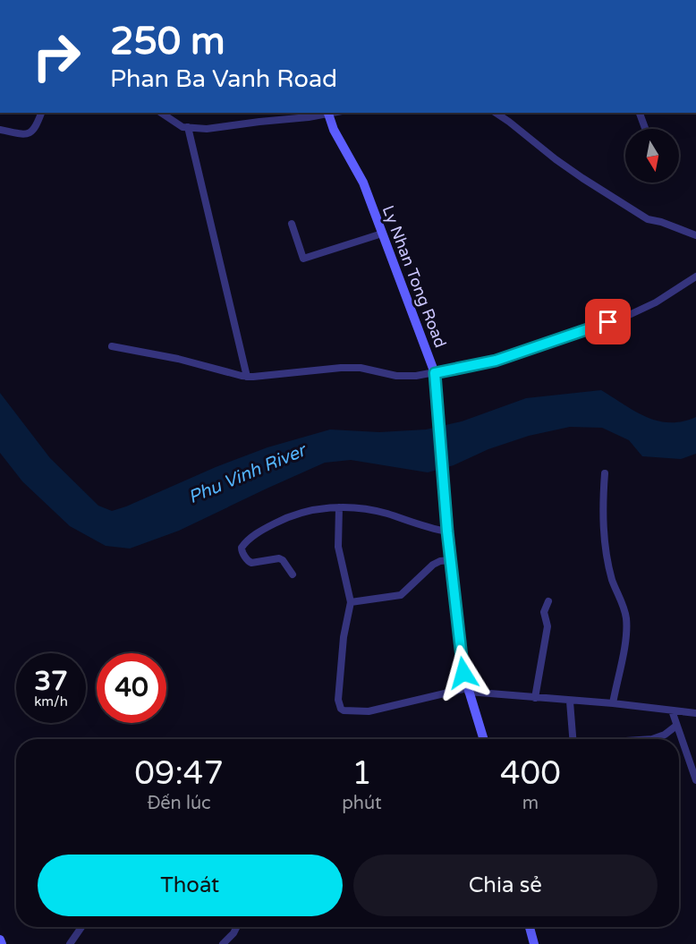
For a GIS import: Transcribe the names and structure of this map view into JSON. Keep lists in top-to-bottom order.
{
  "streets": {
    "street": ["Ly Nhan Tong Road"]
  },
  "water": ["Phu Vinh River"],
  "north": "bottom",
  "page": {
    "turn": ["250 m", "Phan Ba Vanh Road"],
    "speed": "37 km/h",
    "limit": "40",
    "eta": [
      "09:47",
      "Đến lúc",
      "1",
      "phút",
      "400",
      "m"
    ],
    "buttons": ["Thoát", "Chia sẻ"]
  }
}
